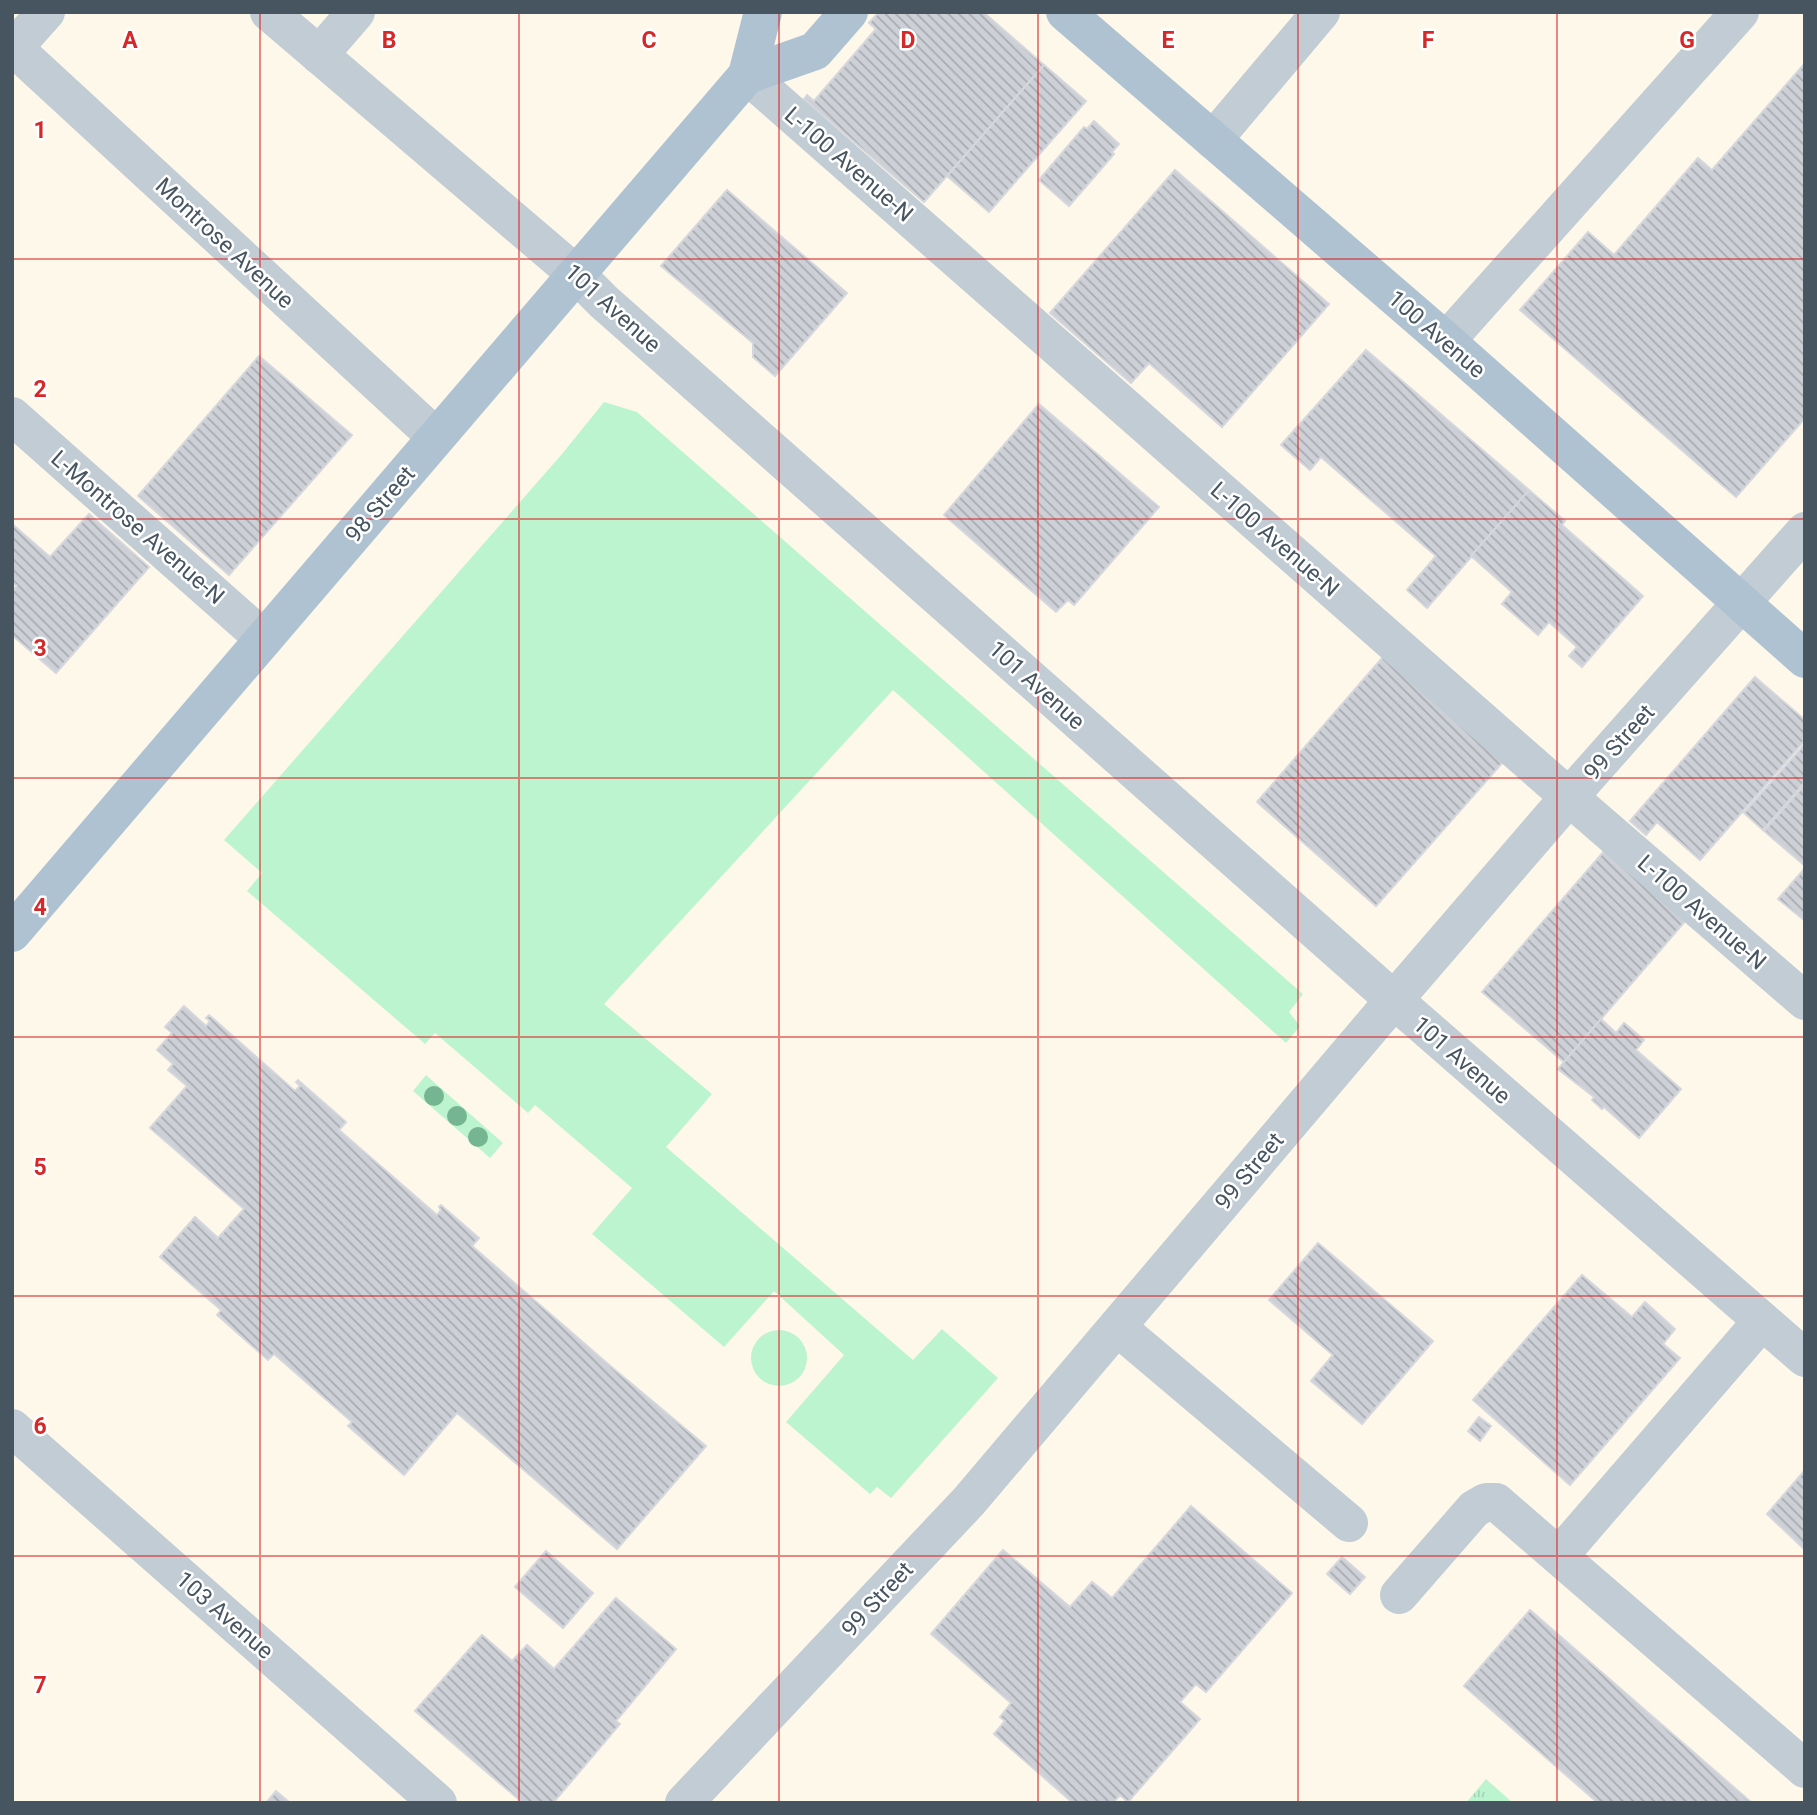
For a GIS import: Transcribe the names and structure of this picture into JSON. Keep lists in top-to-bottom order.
{
  "streets": {
    "main road": ["100 Avenue", "98 Street"],
    "street": [
      "L-100 Avenue-N",
      "Montrose Avenue",
      "101 Avenue",
      "L-Montrose Avenue-N",
      "99 Street",
      "103 Avenue"
    ]
  },
  "crossings": [
    ["L-100 Avenue-N", "98 Street"],
    ["L-100 Avenue-N", "99 Street"],
    ["Montrose Avenue", "98 Street"],
    ["101 Avenue", "98 Street"],
    ["101 Avenue", "99 Street"],
    ["100 Avenue", "99 Street"],
    ["98 Street", "L-Montrose Avenue-N"]
  ],
  "grid": {
    "columns": [
      "A",
      "B",
      "C",
      "D",
      "E",
      "F",
      "G"
    ],
    "rows": [
      "1",
      "2",
      "3",
      "4",
      "5",
      "6",
      "7"
    ]
  }
}
